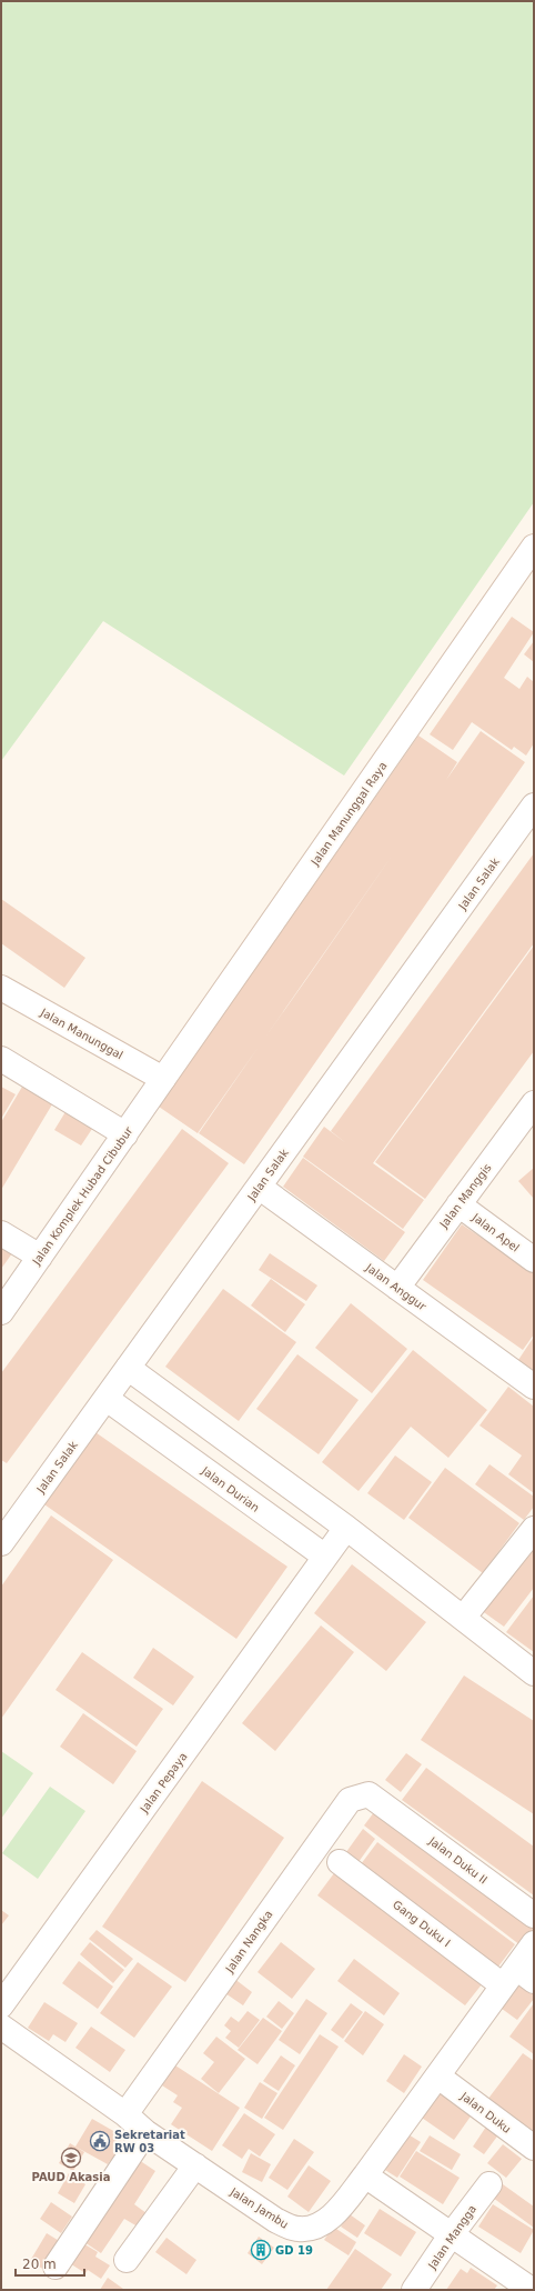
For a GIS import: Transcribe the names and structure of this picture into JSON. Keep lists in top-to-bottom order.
{
  "streets": {
    "street": [
      "Jalan Manunggal Raya",
      "Jalan Salak",
      "Jalan Manunggal",
      "Jalan Komplek Hubad Cibubur",
      "Jalan Manggis",
      "Jalan Apel",
      "Jalan Anggur",
      "Jalan Durian",
      "Jalan Pepaya",
      "Jalan Duku II",
      "Gang Duku I",
      "Jalan Nangka",
      "Jalan Duku",
      "Jalan Jambu",
      "Jalan Mangga"
    ]
  },
  "crossings": [
    ["Jalan Manunggal Raya", "Jalan Manunggal"],
    ["Jalan Manunggal Raya", "Jalan Komplek Hubad Cibubur"],
    ["Jalan Salak", "Jalan Anggur"],
    ["Jalan Salak", "Jalan Durian"],
    ["Jalan Manunggal", "Jalan Komplek Hubad Cibubur"],
    ["Jalan Manggis", "Jalan Apel"],
    ["Jalan Manggis", "Jalan Anggur"],
    ["Jalan Durian", "Jalan Pepaya"],
    ["Jalan Duku II", "Jalan Nangka"],
    ["Gang Duku I", "Jalan Jambu"],
    ["Jalan Nangka", "Jalan Jambu"],
    ["Jalan Duku", "Jalan Jambu"]
  ],
  "places": {
    "public building": ["Sekretariat RW 03"],
    "school or university": ["PAUD Akasia"],
    "building": ["GD 19"]
  },
  "scale_bar": "20 m"
}
